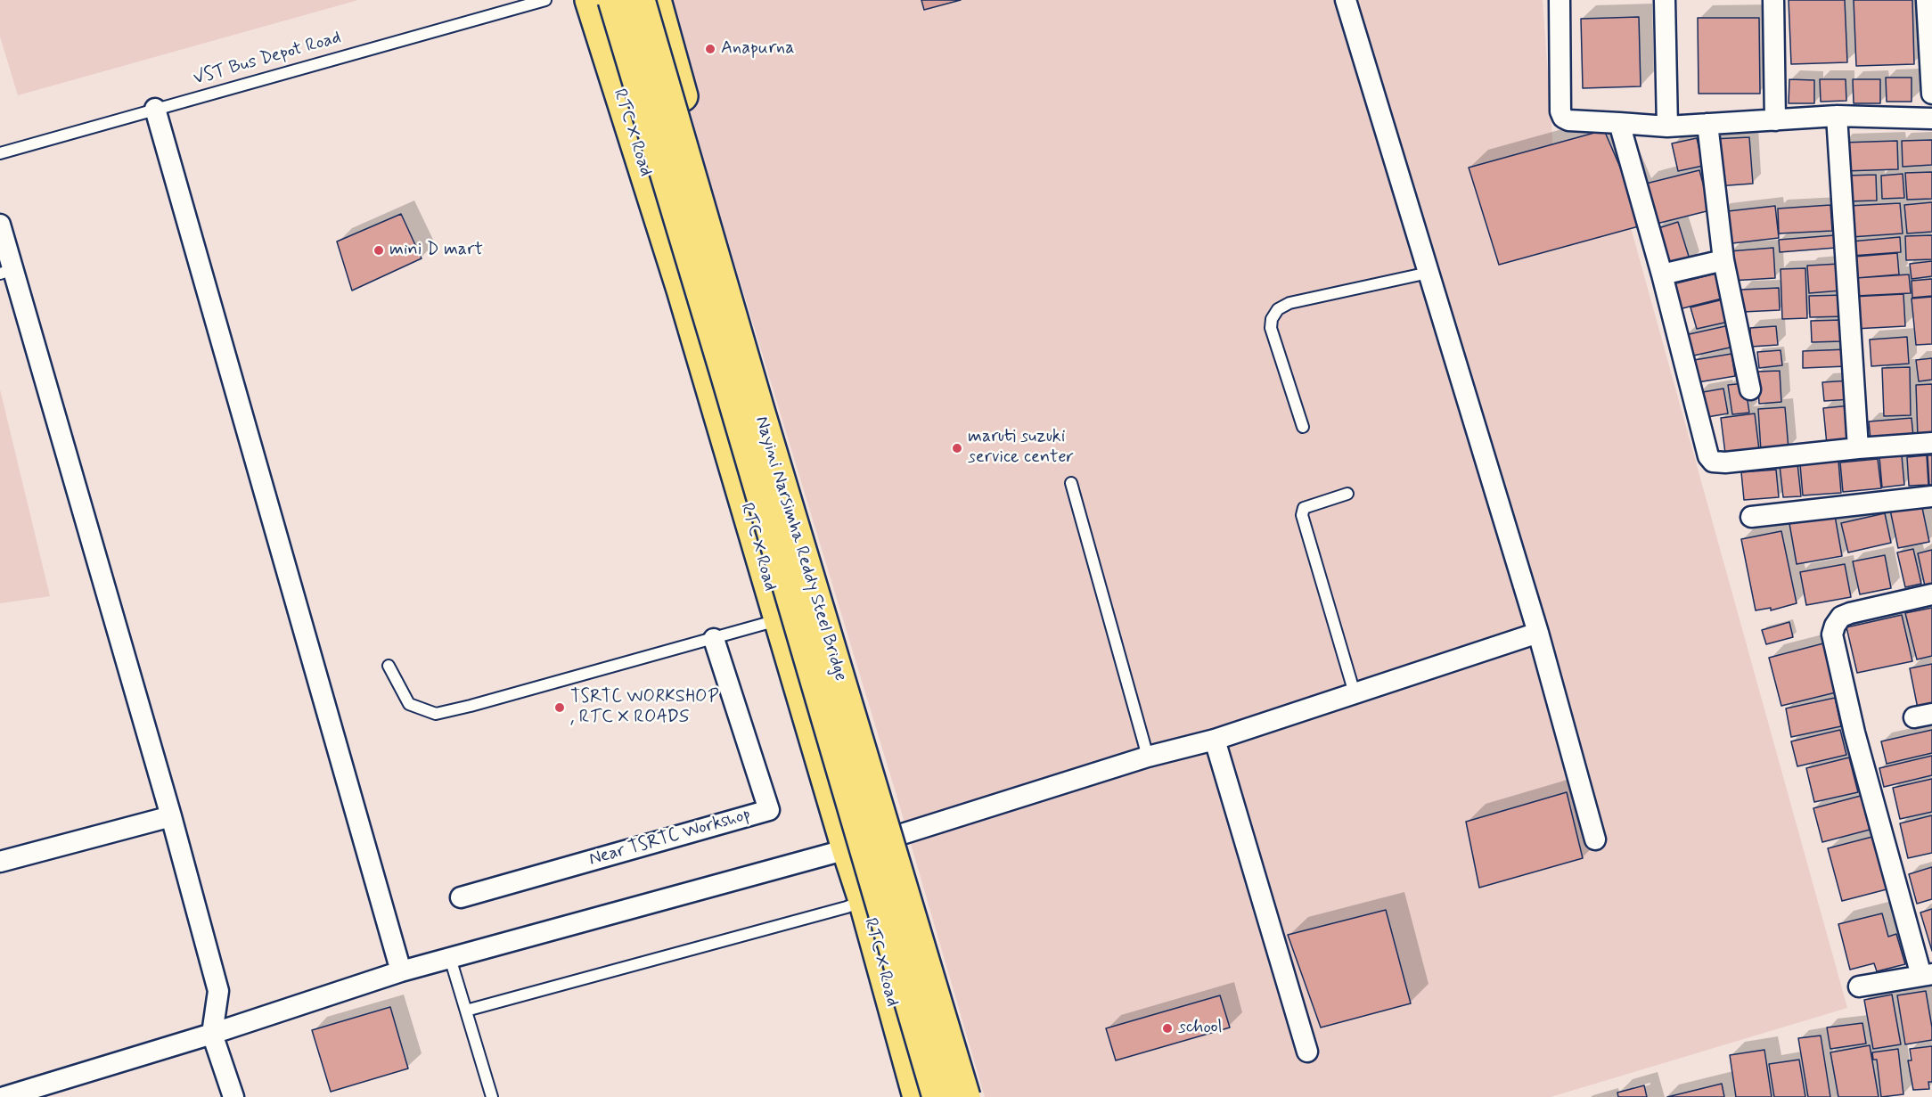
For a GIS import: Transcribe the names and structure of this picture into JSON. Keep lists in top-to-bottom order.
{
  "streets": {
    "main road": ["RTC X Road", "Nayini Narsimha Reddy Steel Bridge"],
    "street": ["Near TSRTC Workshop"],
    "lane": ["VST Bus Depot Road"]
  },
  "places": [
    "Anapurna",
    "mini D mart",
    "maruti suzuki service center",
    "TSRTC WORKSHOP , RTC X ROADS",
    "school"
  ]
}
